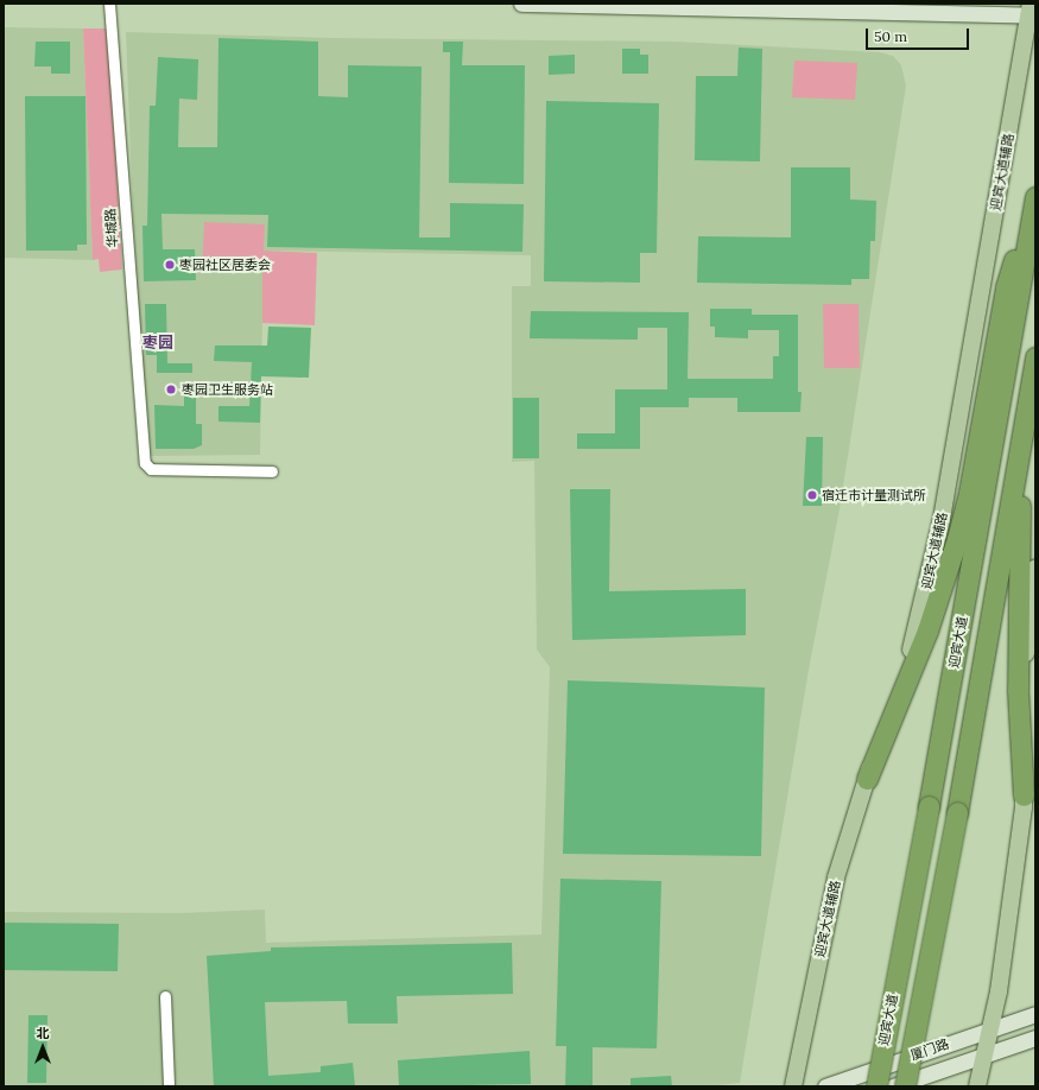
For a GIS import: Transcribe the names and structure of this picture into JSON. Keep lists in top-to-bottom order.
{
  "streets": {
    "highway": ["迎宾大道"],
    "main road": ["迎宾大道辅路"],
    "street": ["华城路", "厦门路"]
  },
  "districts": ["枣园"],
  "places": ["枣园社区居委会", "枣园卫生服务站", "宿迁市计量测试所"],
  "scale_bar": "50 m",
  "north": "top"
}
